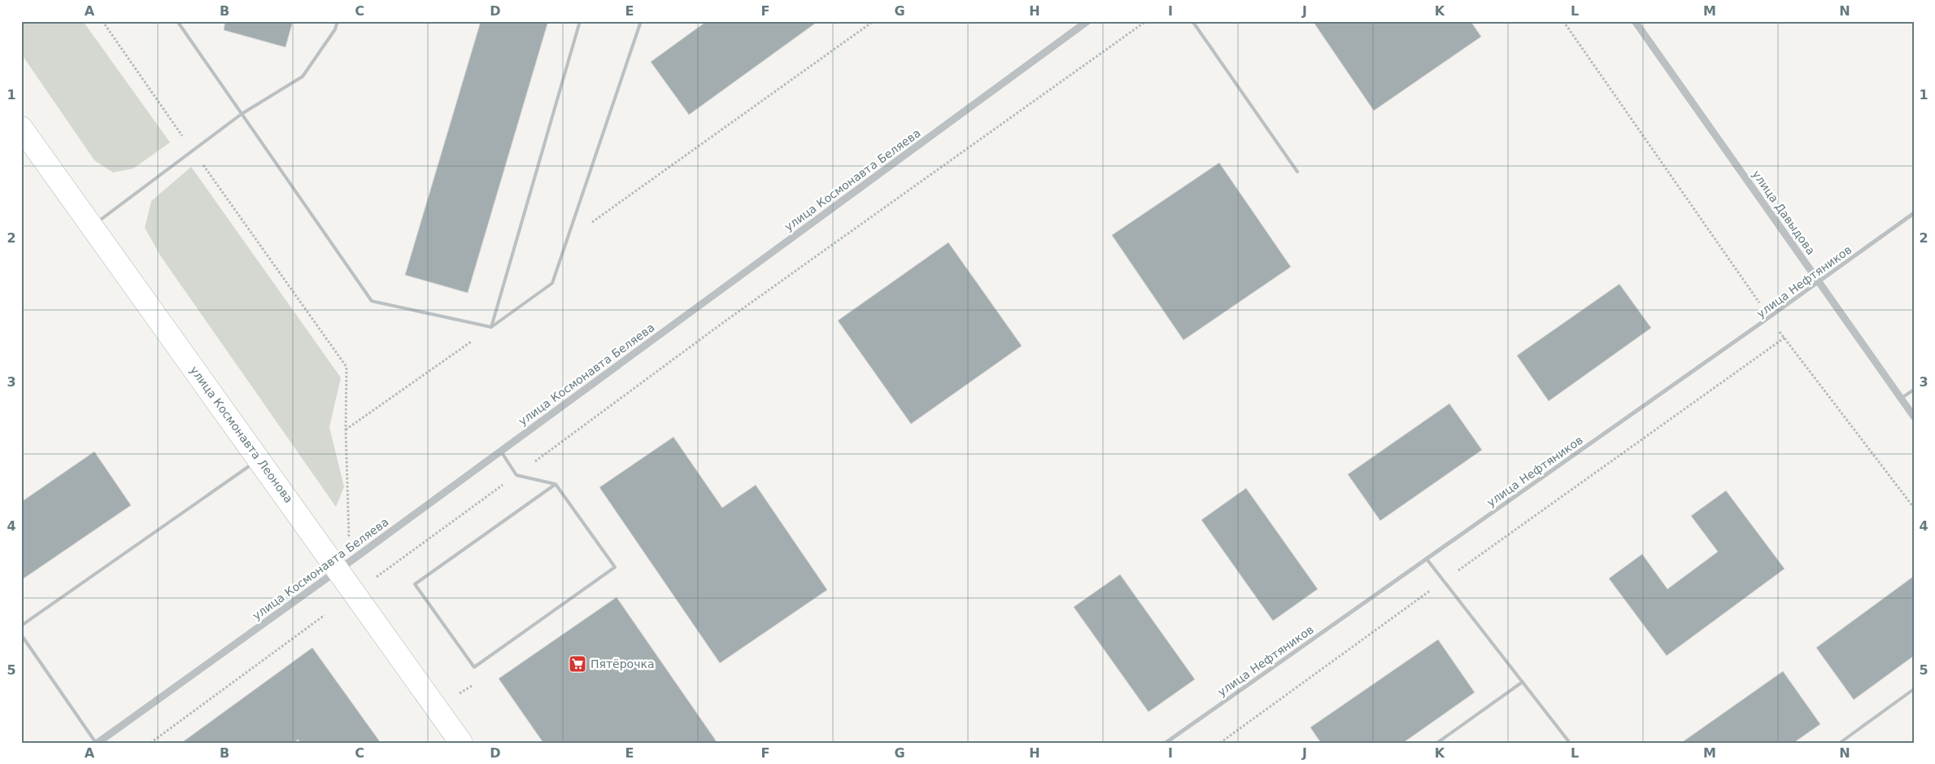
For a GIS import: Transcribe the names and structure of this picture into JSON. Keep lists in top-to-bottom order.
{
  "streets": {
    "main road": ["улица Космонавта Леонова"],
    "street": ["улица Космонавта Беляева", "улица Давыдова", "улица Нефтяников"]
  },
  "crossings": [
    ["улица Космонавта Беляева", "улица Космонавта Леонова"],
    ["улица Давыдова", "улица Нефтяников"]
  ],
  "places": {
    "supermarket": ["Пятёрочка"]
  },
  "grid": {
    "columns": [
      "A",
      "B",
      "C",
      "D",
      "E",
      "F",
      "G",
      "H",
      "I",
      "J",
      "K",
      "L",
      "M",
      "N"
    ],
    "rows": [
      "1",
      "2",
      "3",
      "4",
      "5"
    ]
  }
}
